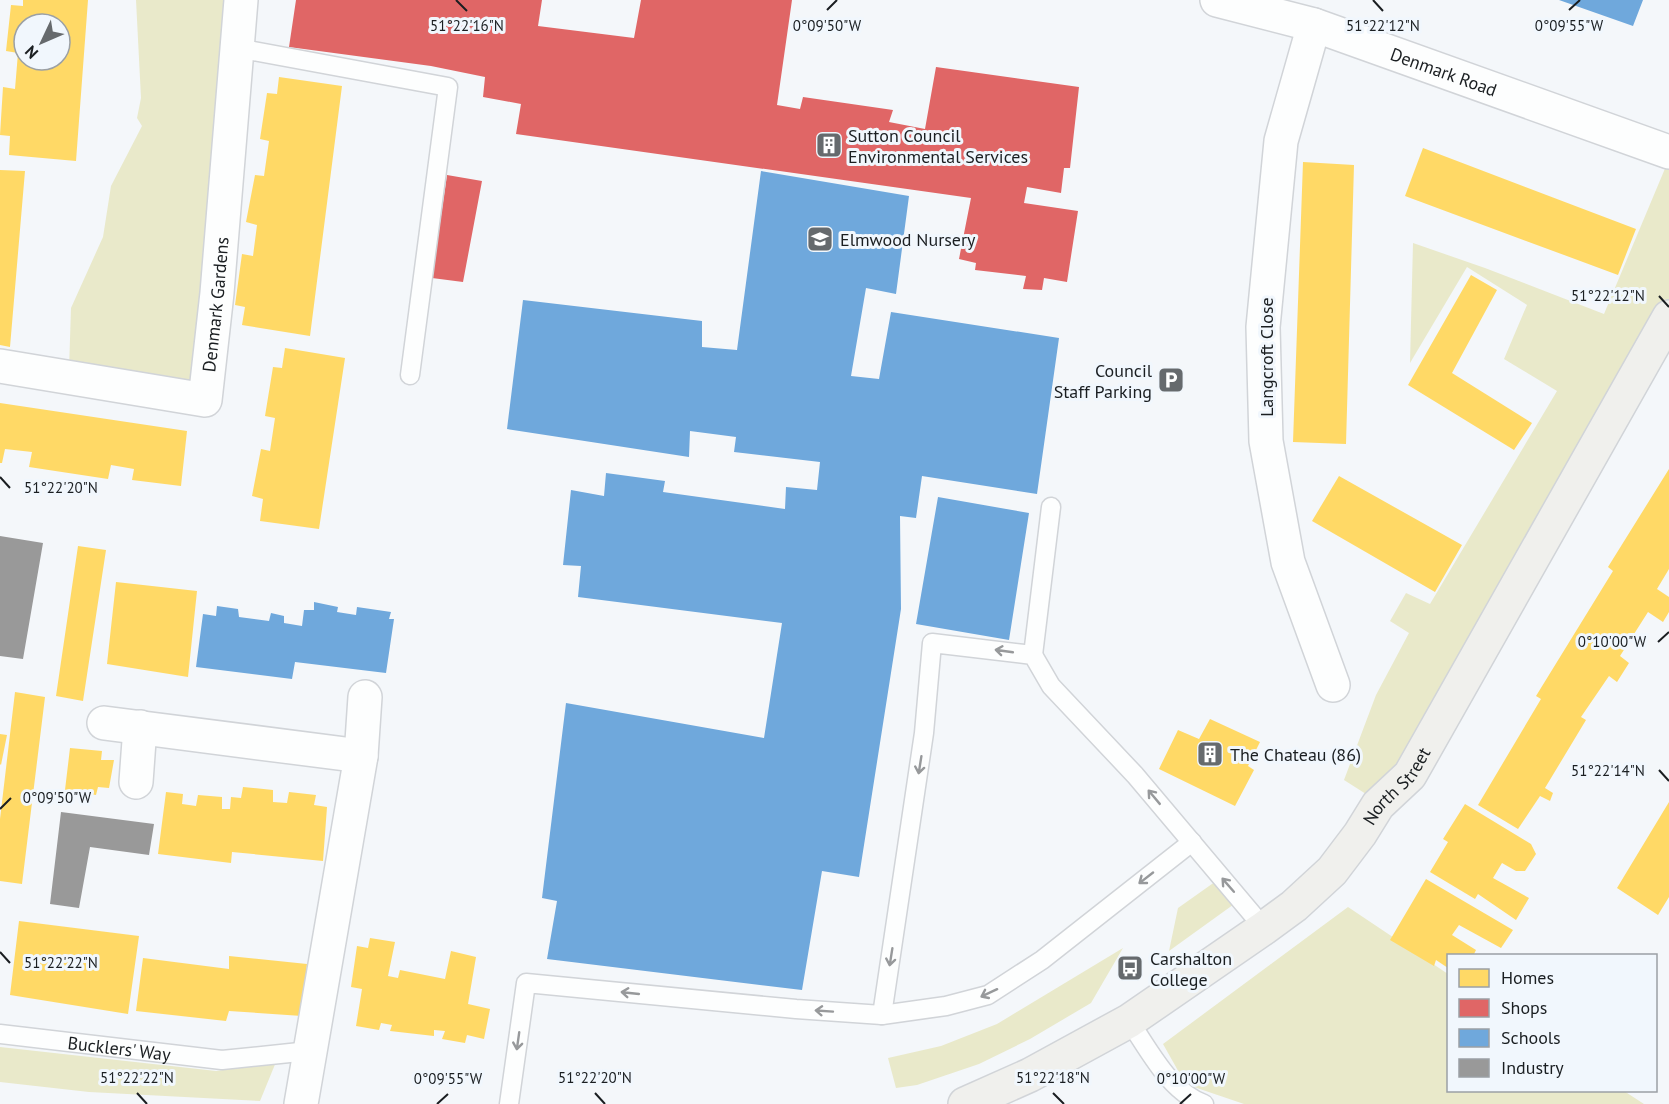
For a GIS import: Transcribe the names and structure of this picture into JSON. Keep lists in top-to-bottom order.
{
  "streets": {
    "main road": ["North Street"],
    "street": ["Denmark Road", "Denmark Gardens", "Langcroft Close"],
    "lane": ["Bucklers' Way"]
  },
  "crossings": [
    ["Denmark Road", "Langcroft Close"]
  ],
  "places": {
    "building": ["Sutton Council Environmental Services", "The Chateau (86)"],
    "school or university": ["Elmwood Nursery"],
    "parking": ["Council Staff Parking"],
    "bus stop": ["Carshalton College"]
  },
  "legend": [
    "Homes",
    "Shops",
    "Schools",
    "Industry"
  ],
  "north": "bottom left",
  "coordinates": [
    "0°09'50\"W",
    "0°09'55\"W",
    "51°22'16\"N",
    "51°22'12\"N",
    "51°22'20\"N",
    "0°10'00\"W",
    "51°22'14\"N",
    "51°22'22\"N",
    "51°22'18\"N"
  ]
}
